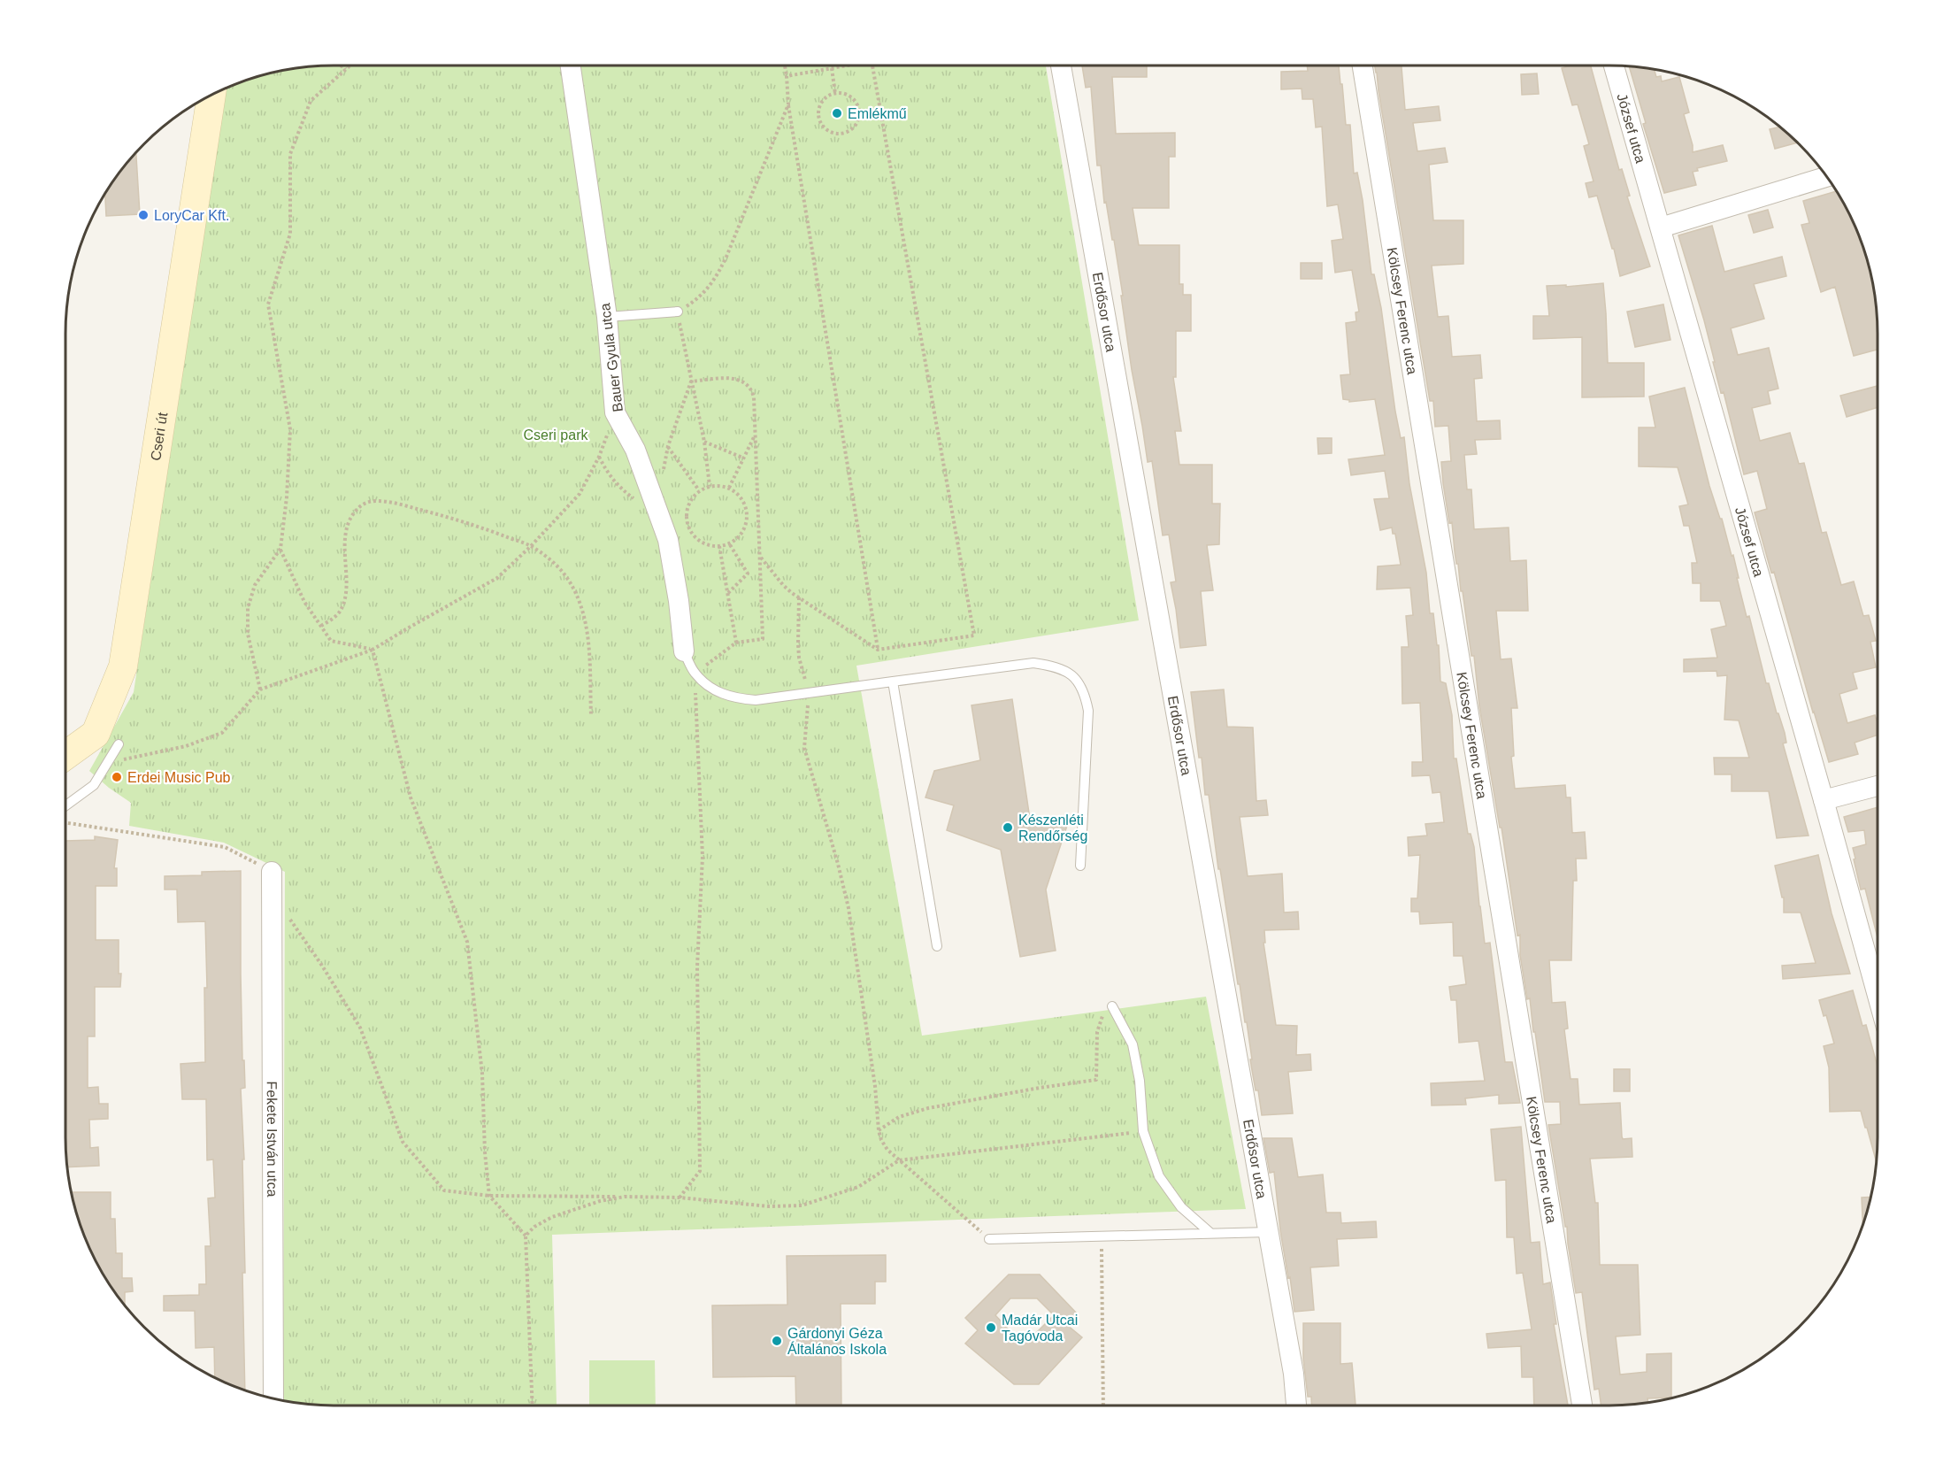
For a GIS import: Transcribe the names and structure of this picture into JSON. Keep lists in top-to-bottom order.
{
  "streets": {
    "street": [
      "József utca",
      "Erdősor utca",
      "Kölcsey Ferenc utca",
      "Bauer Gyula utca",
      "Cseri út",
      "Fekete István utca"
    ]
  },
  "parks": ["Cseri park"],
  "places": [
    "Emlékmű",
    "LoryCar Kft.",
    "Erdei Music Pub",
    "Készenléti Rendőrség",
    "Madár Utcai Tagóvoda",
    "Gárdonyi Géza Általános Iskola"
  ]
}
